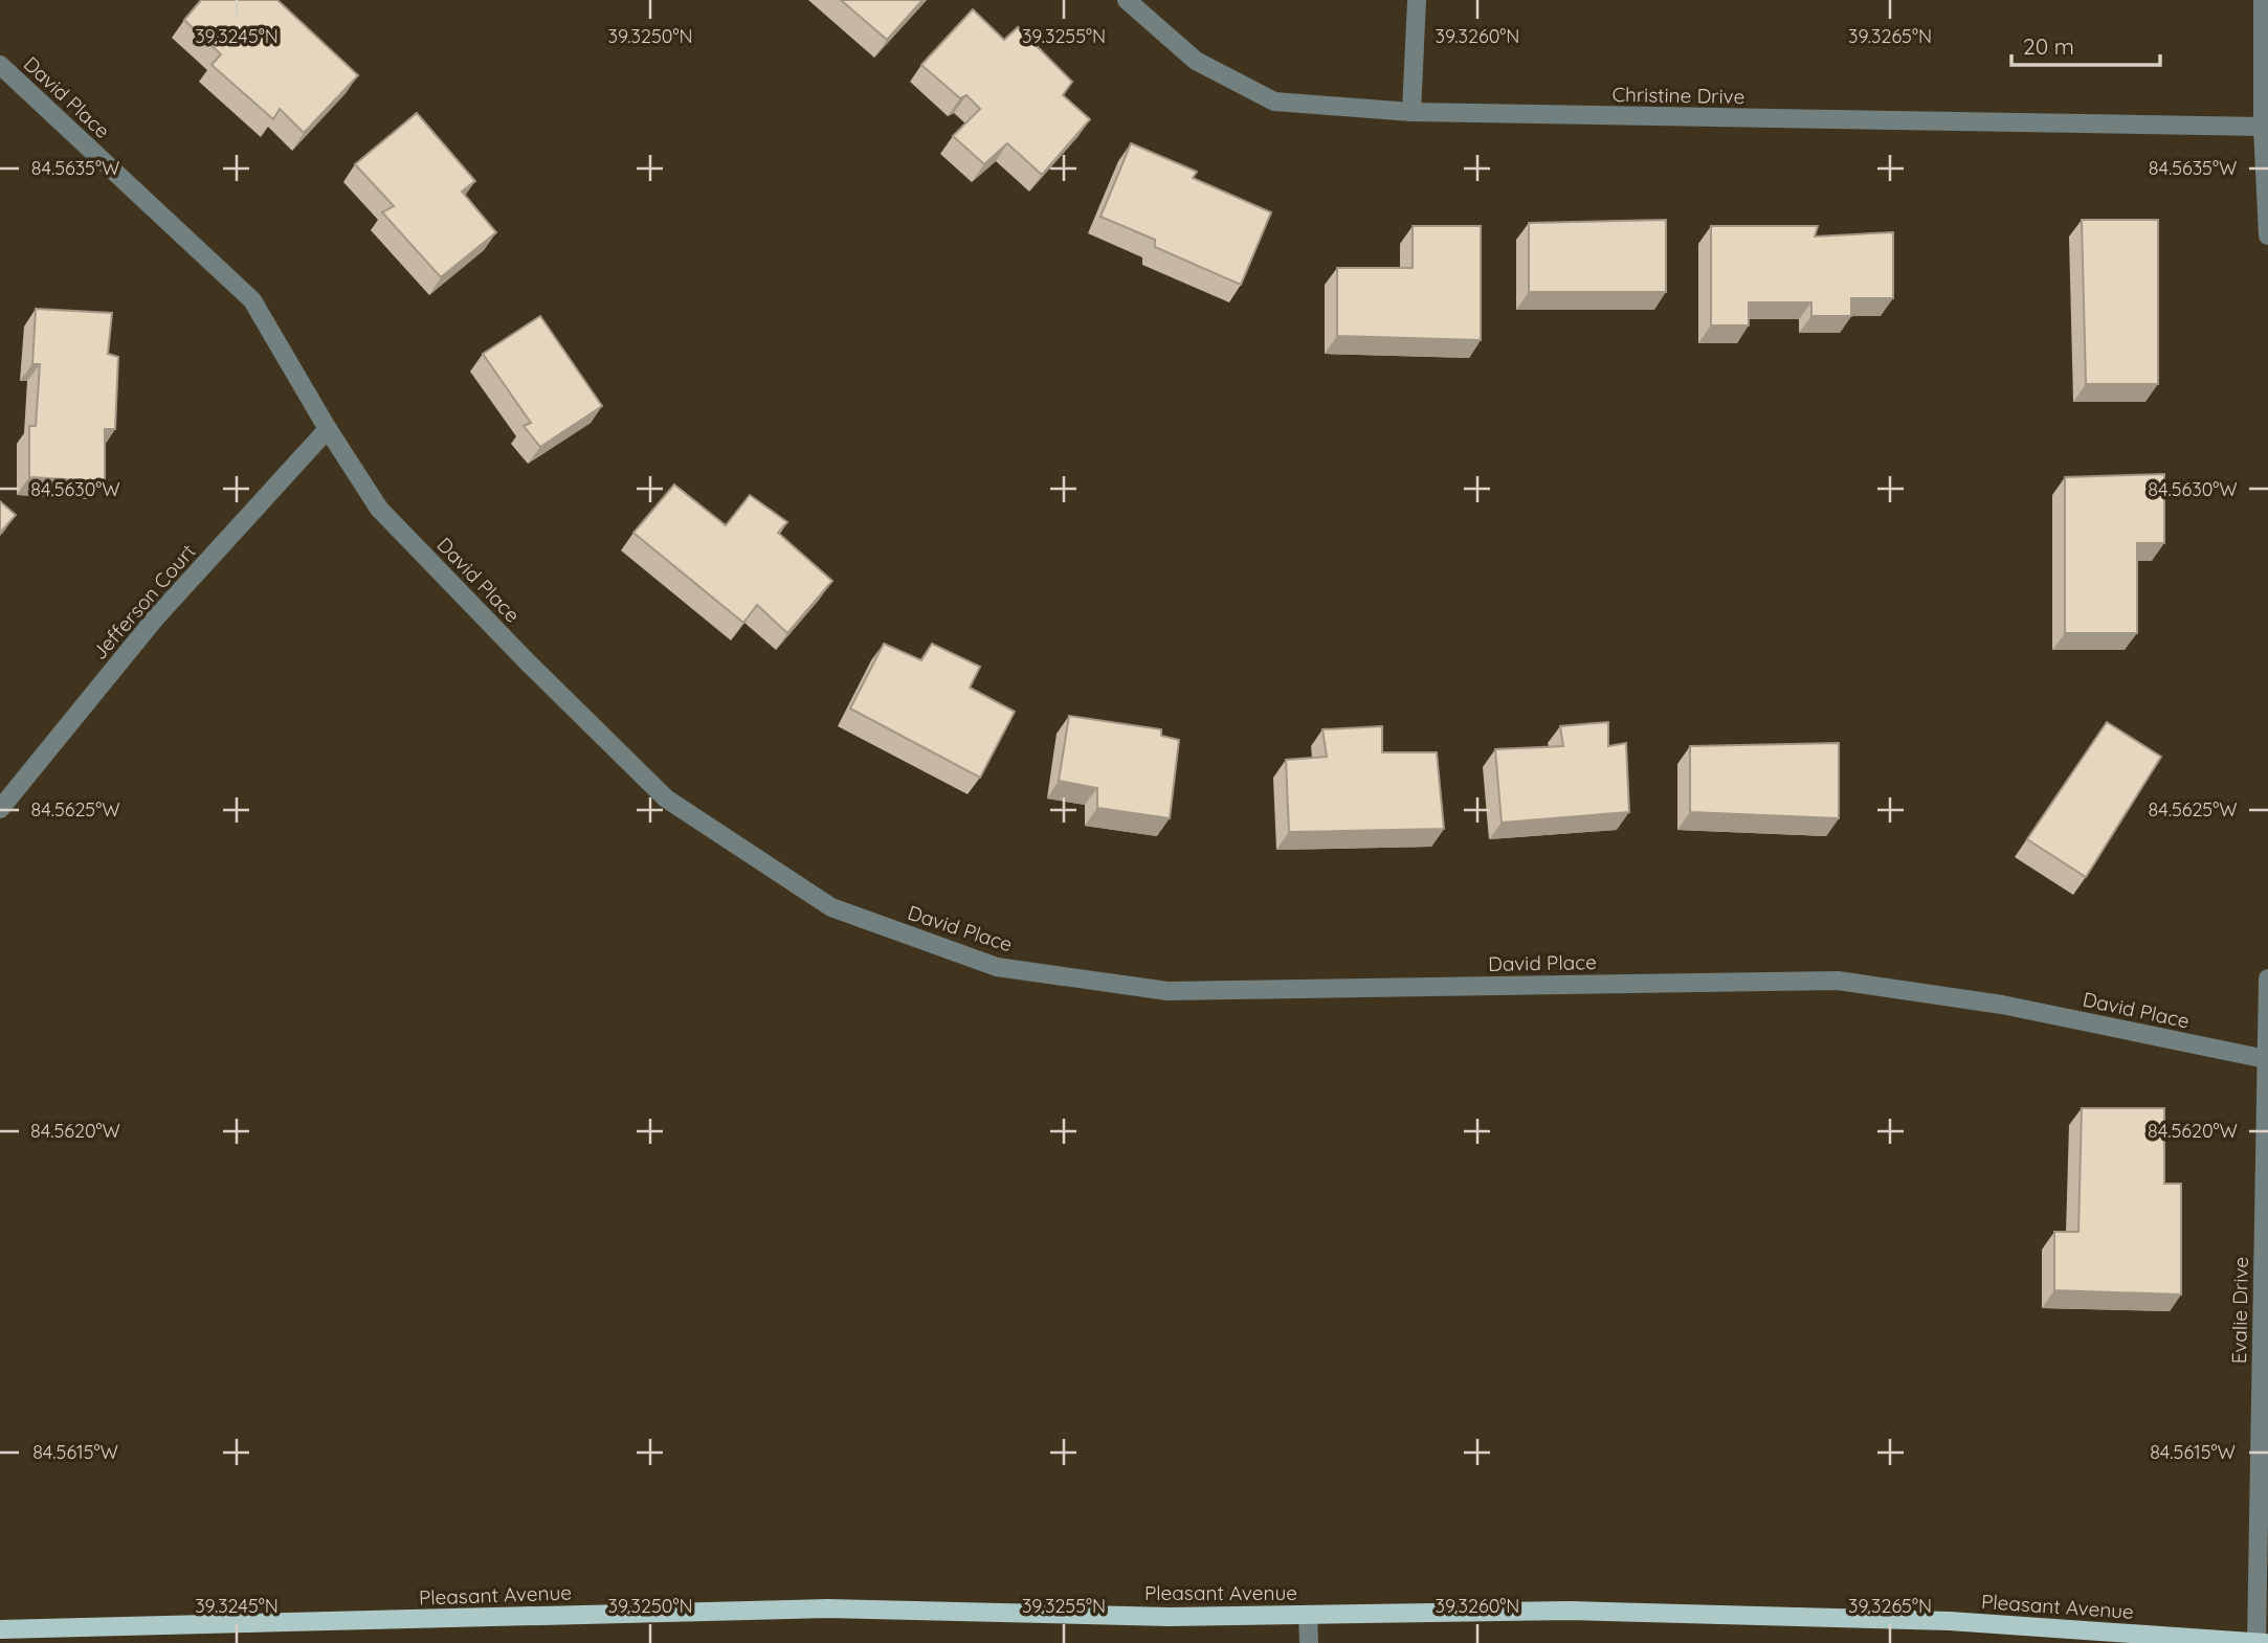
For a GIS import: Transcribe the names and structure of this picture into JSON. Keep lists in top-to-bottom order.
{
  "streets": {
    "main road": ["Pleasant Avenue"],
    "street": [
      "Christine Drive",
      "David Place",
      "Jefferson Court",
      "Evalie Drive"
    ]
  },
  "crossings": [
    ["David Place", "Jefferson Court"],
    ["David Place", "Evalie Drive"],
    ["Evalie Drive", "Pleasant Avenue"]
  ],
  "scale_bar": "20 m",
  "coordinates": [
    "39.3245°N",
    "39.3250°N",
    "39.3255°N",
    "39.3260°N",
    "39.3265°N",
    "84.5635°W",
    "84.5630°W",
    "84.5625°W",
    "84.5620°W",
    "84.5615°W"
  ]
}
